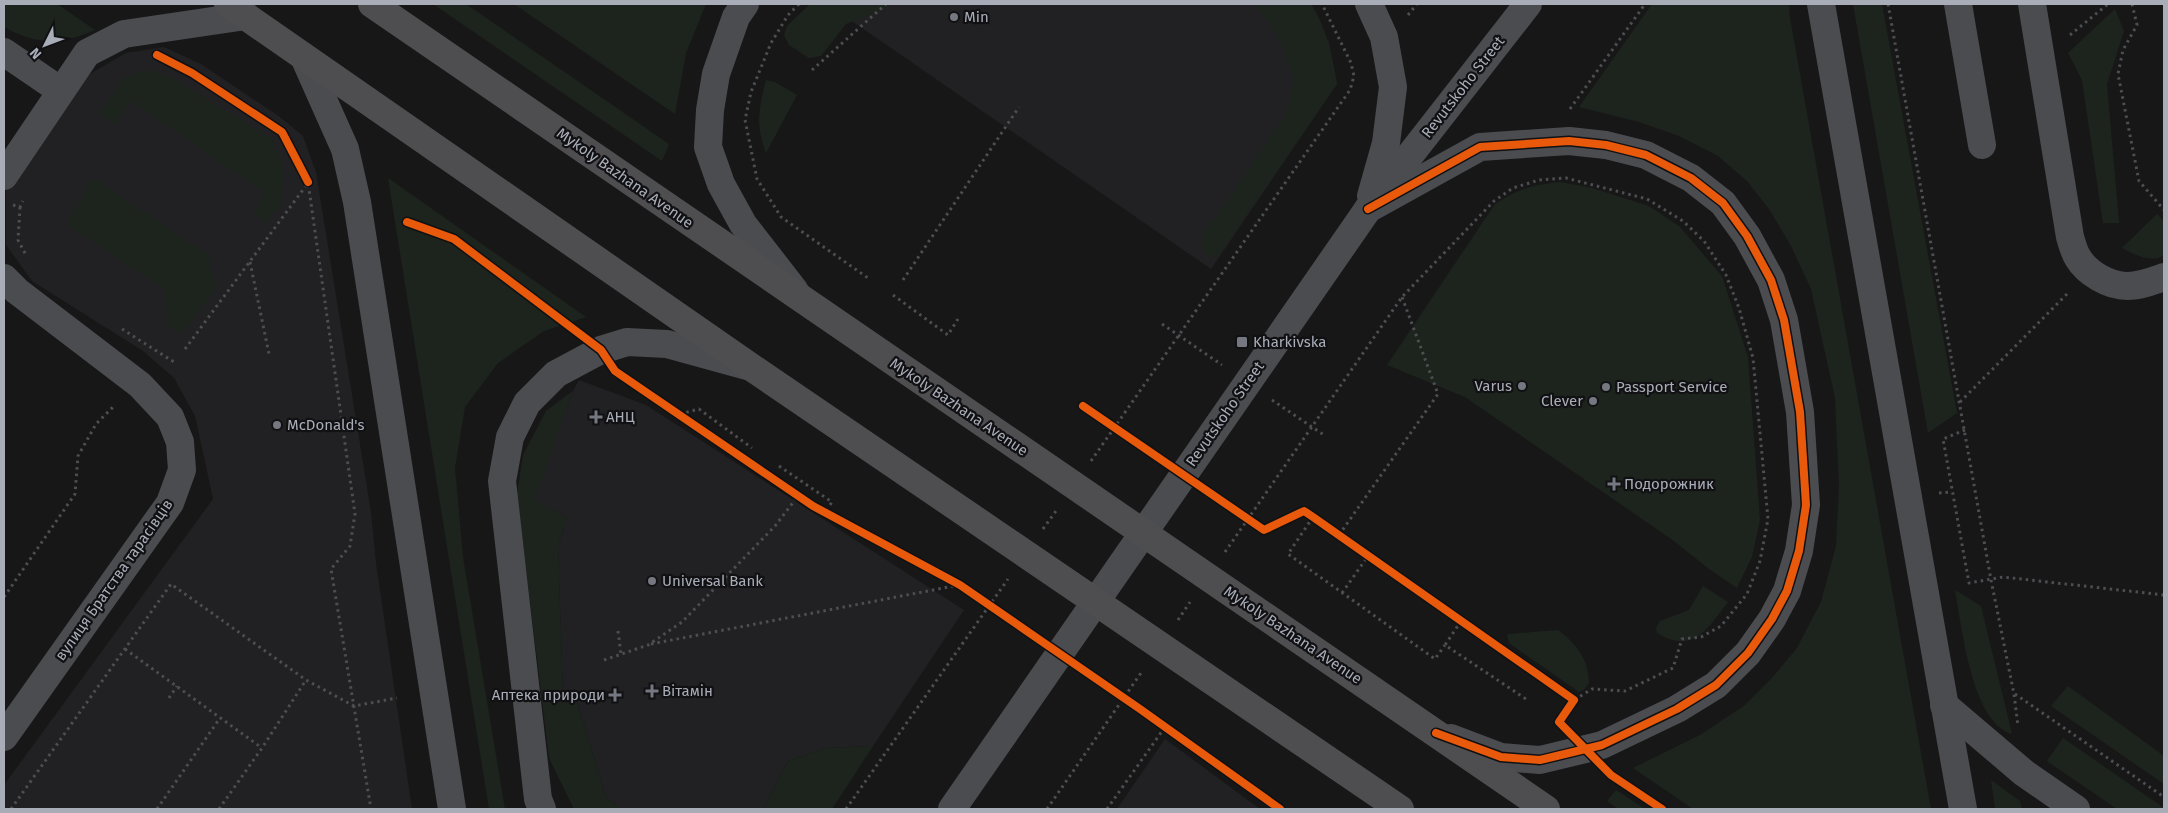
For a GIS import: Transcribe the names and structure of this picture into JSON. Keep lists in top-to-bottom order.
{
  "streets": {
    "highway": ["Mykoly Bazhana Avenue"],
    "street": ["Revutskoho Street", "вулиця Братства тарасівців"]
  },
  "places": {
    "other": [
      "Min",
      "Varus",
      "Passport Service",
      "Clever",
      "McDonald's",
      "Universal Bank"
    ],
    "transit": ["Kharkivska"],
    "health": [
      "АНЦ",
      "Подорожник",
      "Вітамін",
      "Аптека природи"
    ]
  },
  "north": "bottom left"
}
